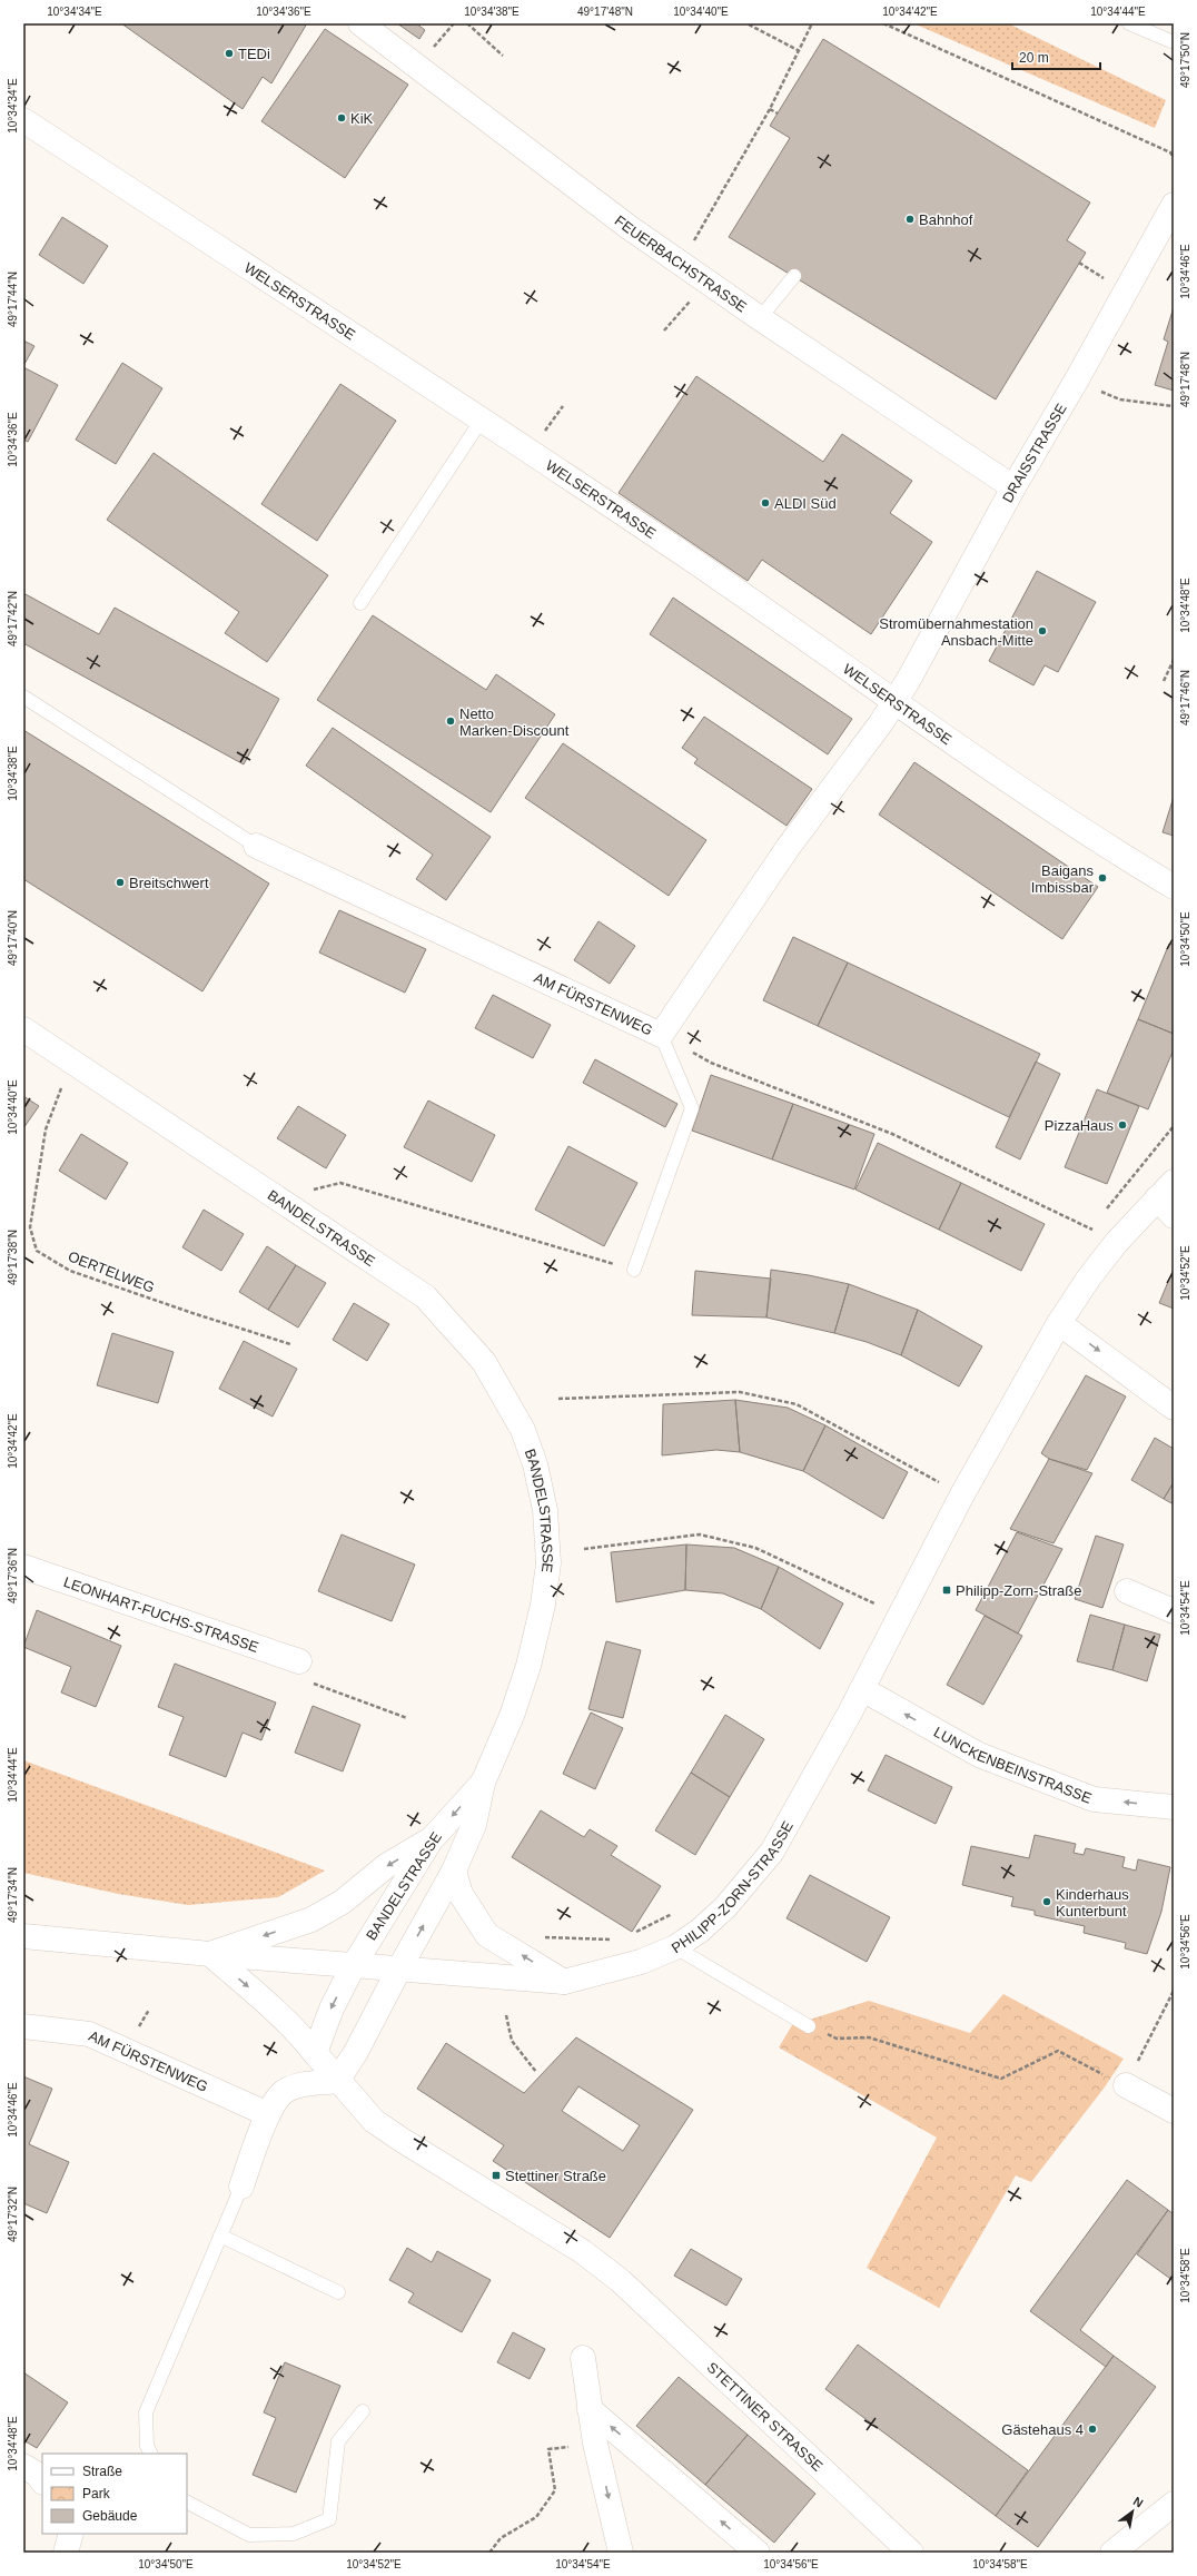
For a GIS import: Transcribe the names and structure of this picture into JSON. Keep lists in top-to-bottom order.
{
  "streets": {
    "street": [
      "FEUERBACHSTRASSE",
      "WELSERSTRASSE",
      "DRAISSTRASSE",
      "AM FÜRSTENWEG",
      "BANDELSTRASSE",
      "LEONHART-FUCHS-STRASSE",
      "LUNCKENBEINSTRASSE",
      "PHILIPP-ZORN-STRASSE",
      "STETTINER STRASSE"
    ],
    "path": ["OERTELWEG"]
  },
  "crossings": [
    ["FEUERBACHSTRASSE", "DRAISSTRASSE"],
    ["WELSERSTRASSE", "DRAISSTRASSE"],
    ["WELSERSTRASSE", "AM FÜRSTENWEG"],
    ["DRAISSTRASSE", "AM FÜRSTENWEG"],
    ["BANDELSTRASSE", "OERTELWEG"],
    ["BANDELSTRASSE", "PHILIPP-ZORN-STRASSE"],
    ["LUNCKENBEINSTRASSE", "PHILIPP-ZORN-STRASSE"]
  ],
  "one_way": ["LUNCKENBEINSTRASSE"],
  "places": {
    "other": [
      "TEDi",
      "KiK",
      "Bahnhof",
      "ALDI Süd",
      "Stromübernahmestation Ansbach-Mitte",
      "Netto Marken-Discount",
      "Baigans Imbissbar",
      "Breitschwert",
      "PizzaHaus",
      "Kinderhaus Kunterbunt",
      "Gästehaus 4"
    ],
    "transit": ["Philipp-Zorn-Straße", "Stettiner Straße"]
  },
  "legend": ["Straße", "Park", "Gebäude"],
  "scale_bar": "20 m",
  "north": "top right",
  "coordinates": [
    "10°34'34\"E",
    "10°34'36\"E",
    "10°34'38\"E",
    "49°17'48\"N",
    "10°34'40\"E",
    "10°34'42\"E",
    "10°34'44\"E",
    "49°17'50\"N",
    "10°34'46\"E",
    "49°17'44\"N",
    "10°34'48\"E",
    "49°17'42\"N",
    "49°17'46\"N",
    "49°17'40\"N",
    "10°34'50\"E",
    "49°17'38\"N",
    "10°34'52\"E",
    "49°17'36\"N",
    "10°34'54\"E",
    "49°17'34\"N",
    "10°34'56\"E",
    "49°17'32\"N",
    "10°34'58\"E"
  ]
}
